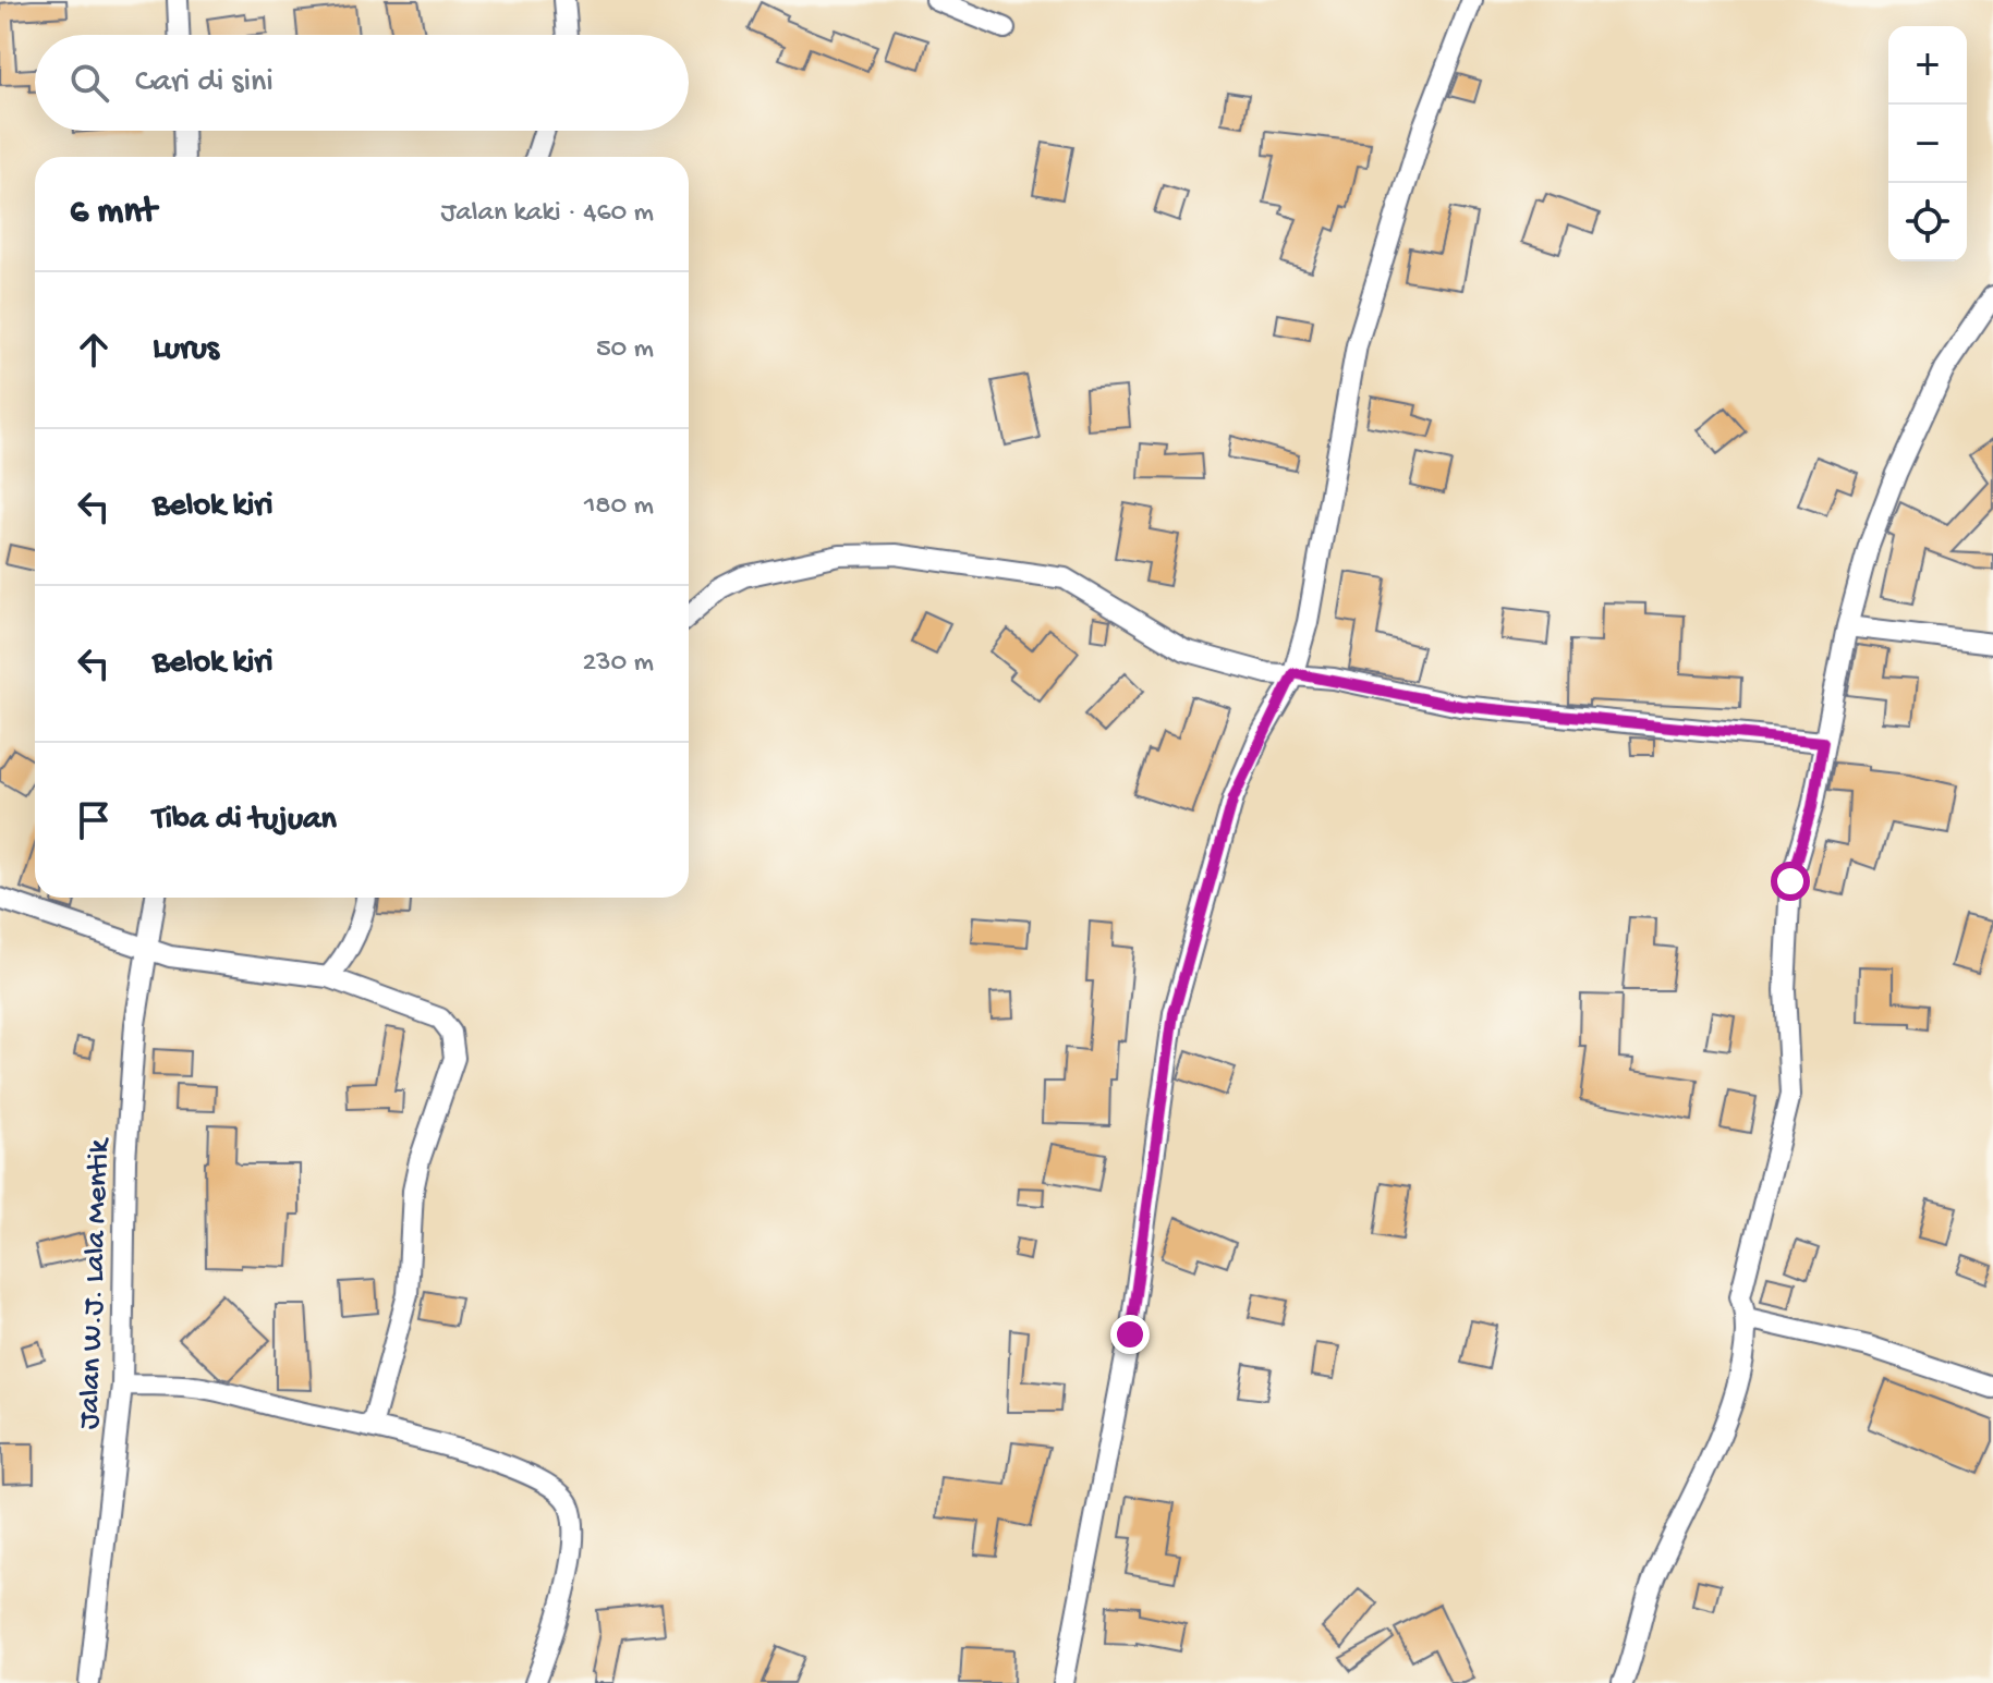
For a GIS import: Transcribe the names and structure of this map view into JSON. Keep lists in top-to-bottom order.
{
  "streets": {
    "street": ["Jalan W.J. Lala Mentik"]
  },
  "page": {
    "map_buttons": ["+", "−"],
    "search": "Cari di sini",
    "heading": ["6 mnt", "Jalan kaki · 460 m"],
    "list": [
      ["Lurus", "50 m"],
      ["Belok kiri", "180 m"],
      ["Belok kiri", "230 m"],
      "Tiba di tujuan"
    ]
  }
}
